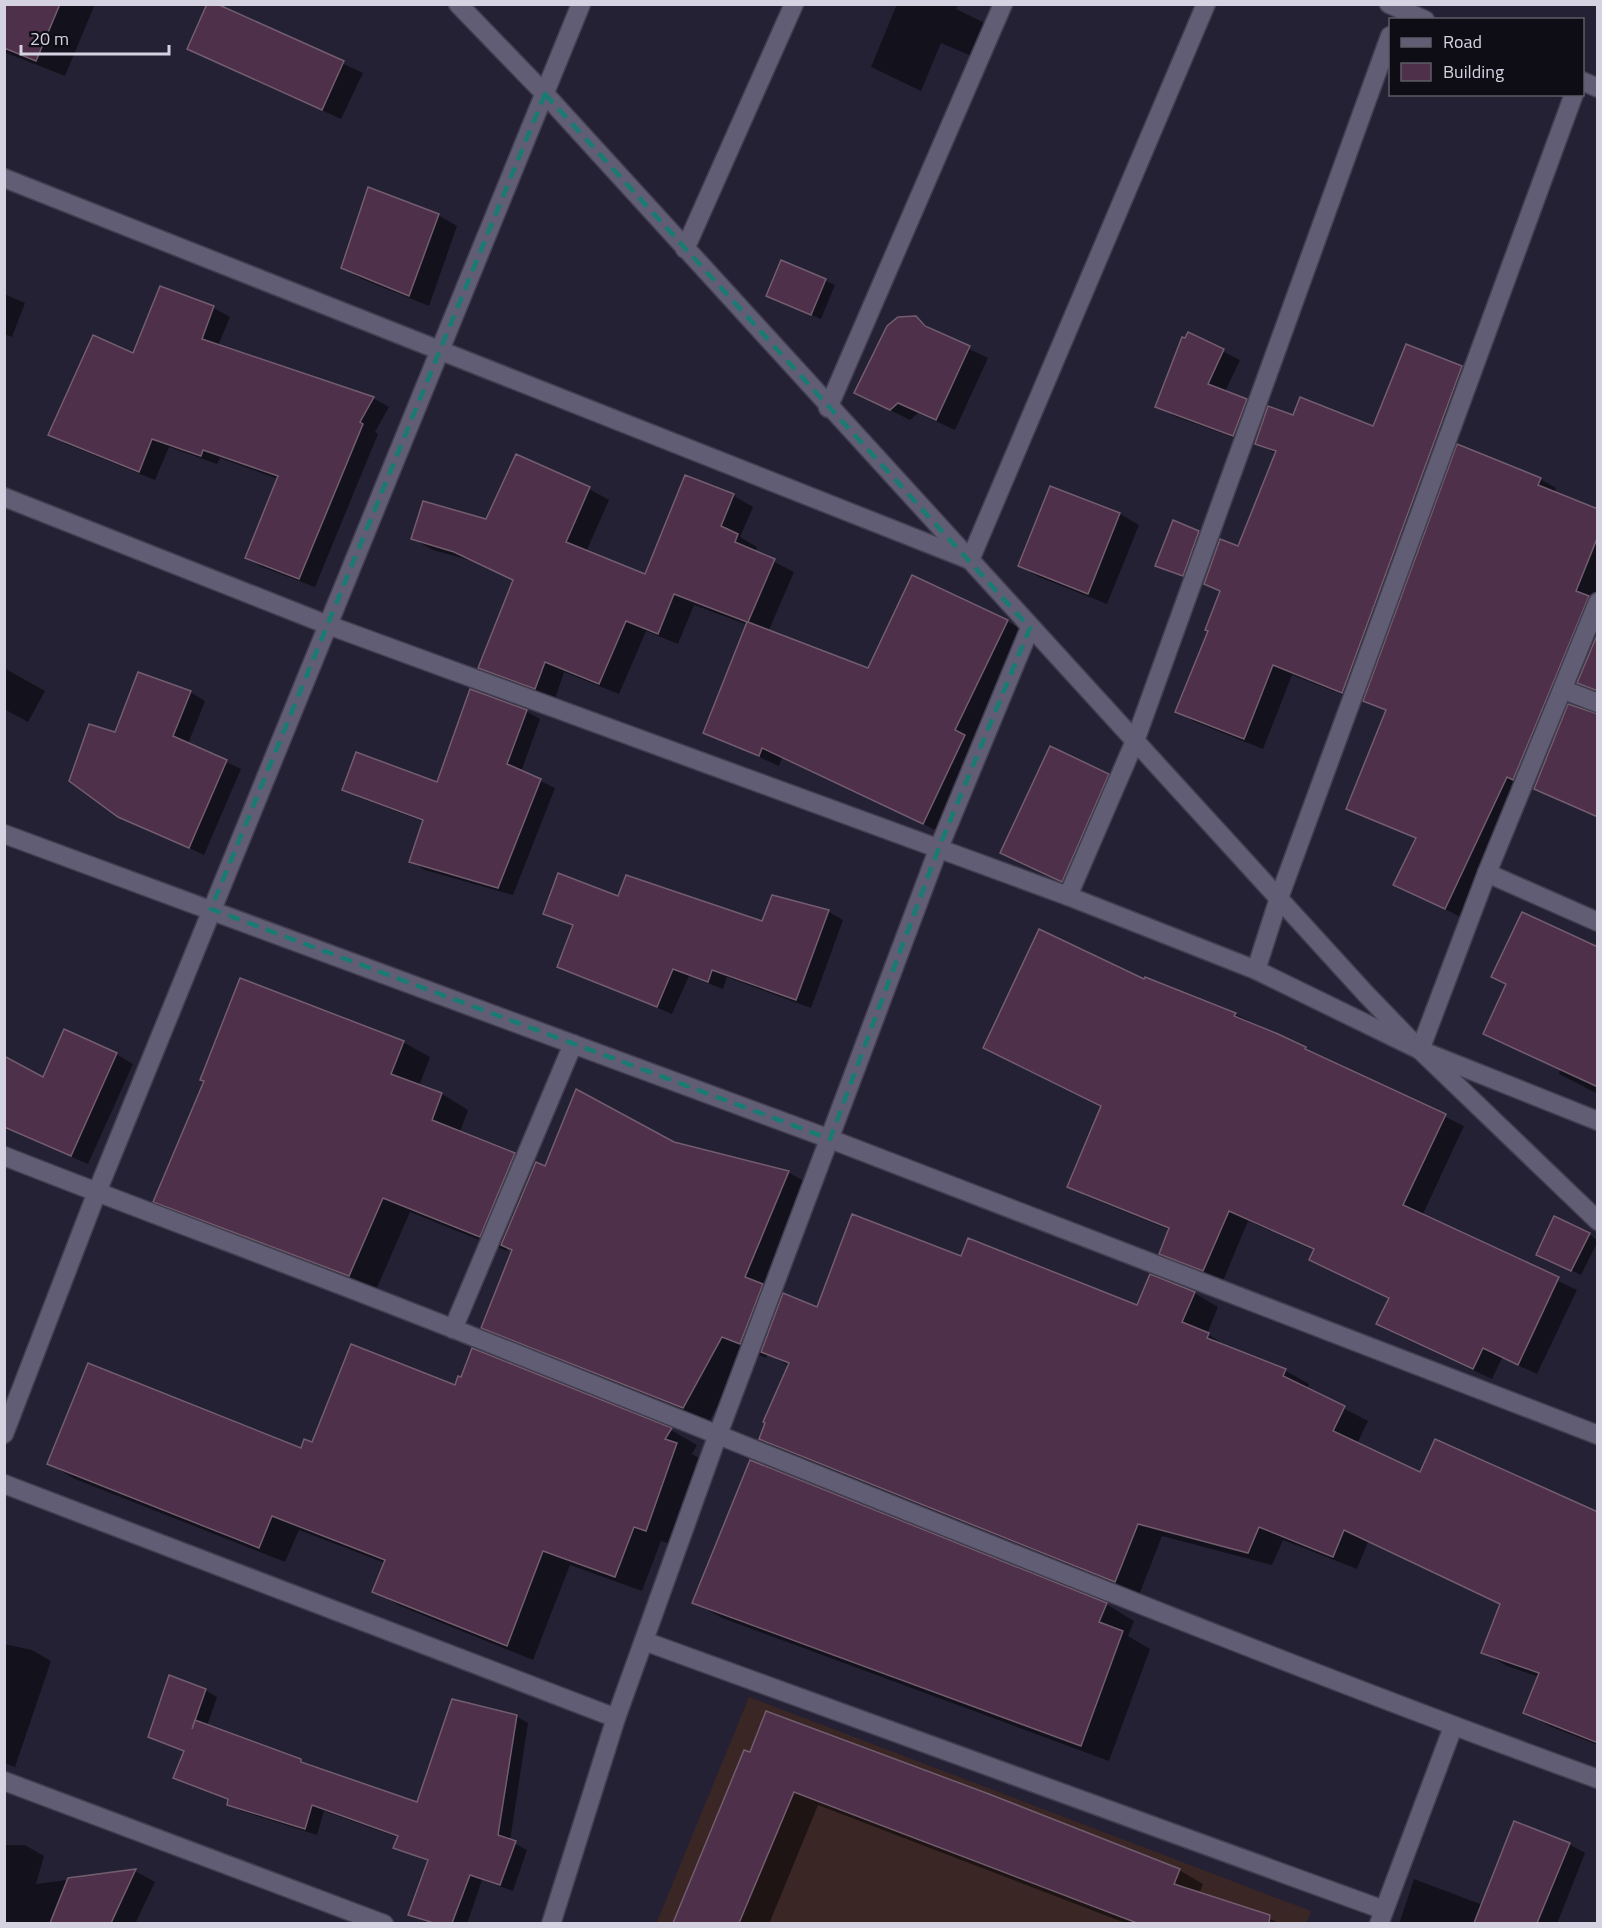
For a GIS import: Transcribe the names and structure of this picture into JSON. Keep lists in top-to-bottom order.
{
  "legend": ["Road", "Building"],
  "scale_bar": "20 m"
}
